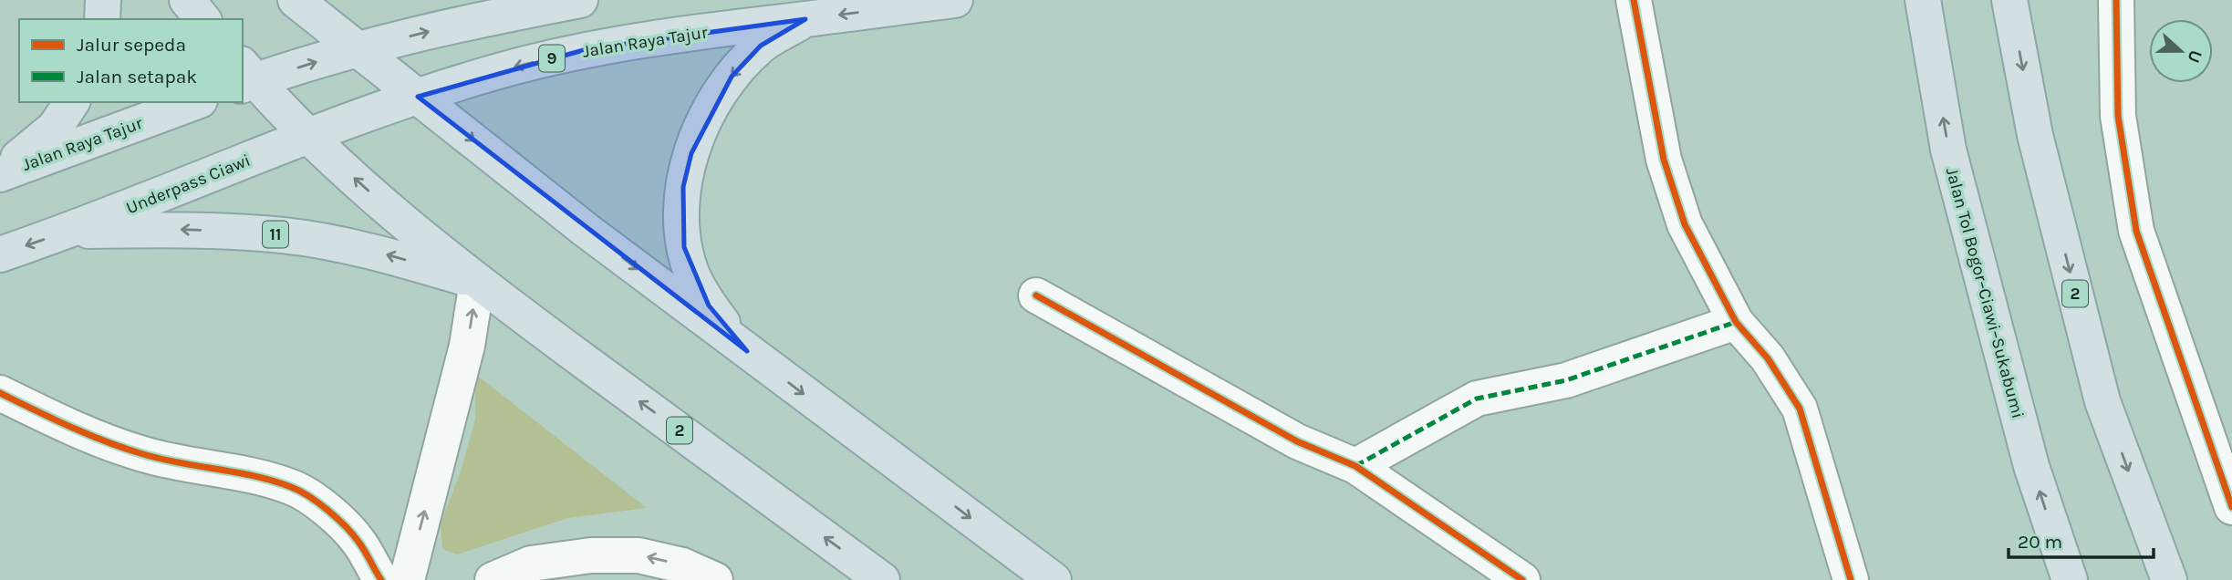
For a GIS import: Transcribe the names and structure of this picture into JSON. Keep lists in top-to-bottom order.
{
  "streets": {
    "highway": [
      "Jalan Raya Tajur",
      "9",
      "Underpass Ciawi",
      "11",
      "Jalan Tol Bogor–Ciawi–Sukabumi",
      "2"
    ]
  },
  "crossings": [
    ["Jalan Raya Tajur", "Underpass Ciawi"],
    ["Jalan Raya Tajur", "2"],
    ["9", "Underpass Ciawi"],
    ["9", "11"],
    ["Underpass Ciawi", "11"],
    ["Underpass Ciawi", "2"],
    ["11", "2"]
  ],
  "legend": ["Jalur sepeda", "Jalan setapak"],
  "scale_bar": "20 m",
  "north": "right"
}
